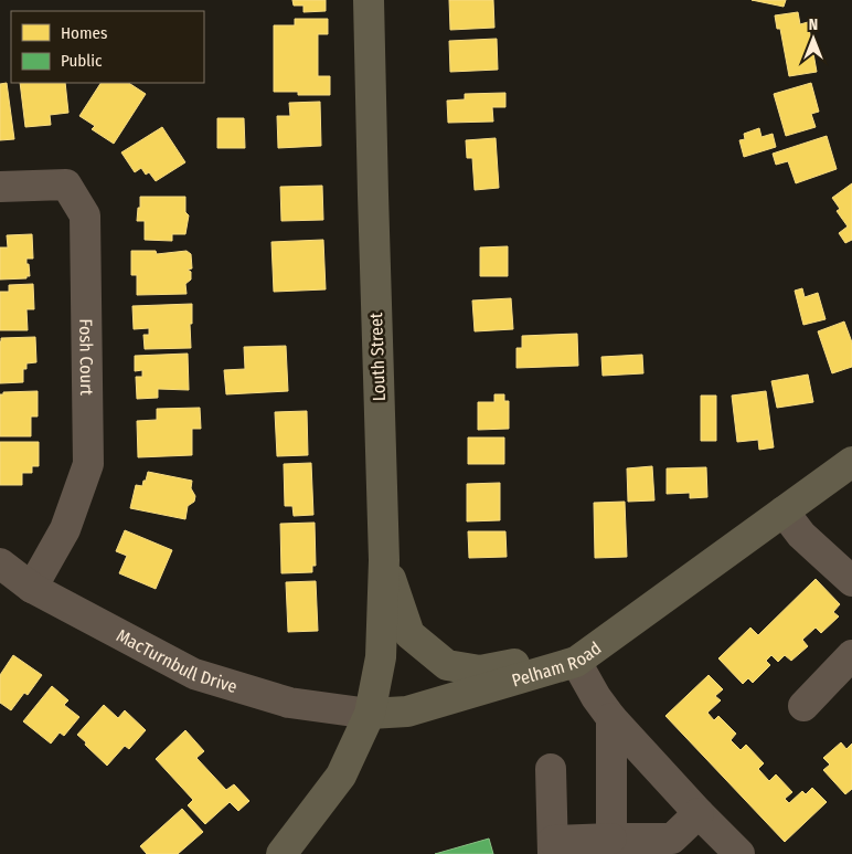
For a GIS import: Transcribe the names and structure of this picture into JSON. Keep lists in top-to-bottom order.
{
  "streets": {
    "main road": ["Louth Street", "Pelham Road"],
    "street": ["Fosh Court", "MacTurnbull Drive"]
  },
  "crossings": [
    ["Fosh Court", "MacTurnbull Drive"],
    ["Louth Street", "MacTurnbull Drive"],
    ["Louth Street", "Pelham Road"],
    ["MacTurnbull Drive", "Pelham Road"]
  ],
  "legend": ["Homes", "Public"],
  "north": "top"
}
